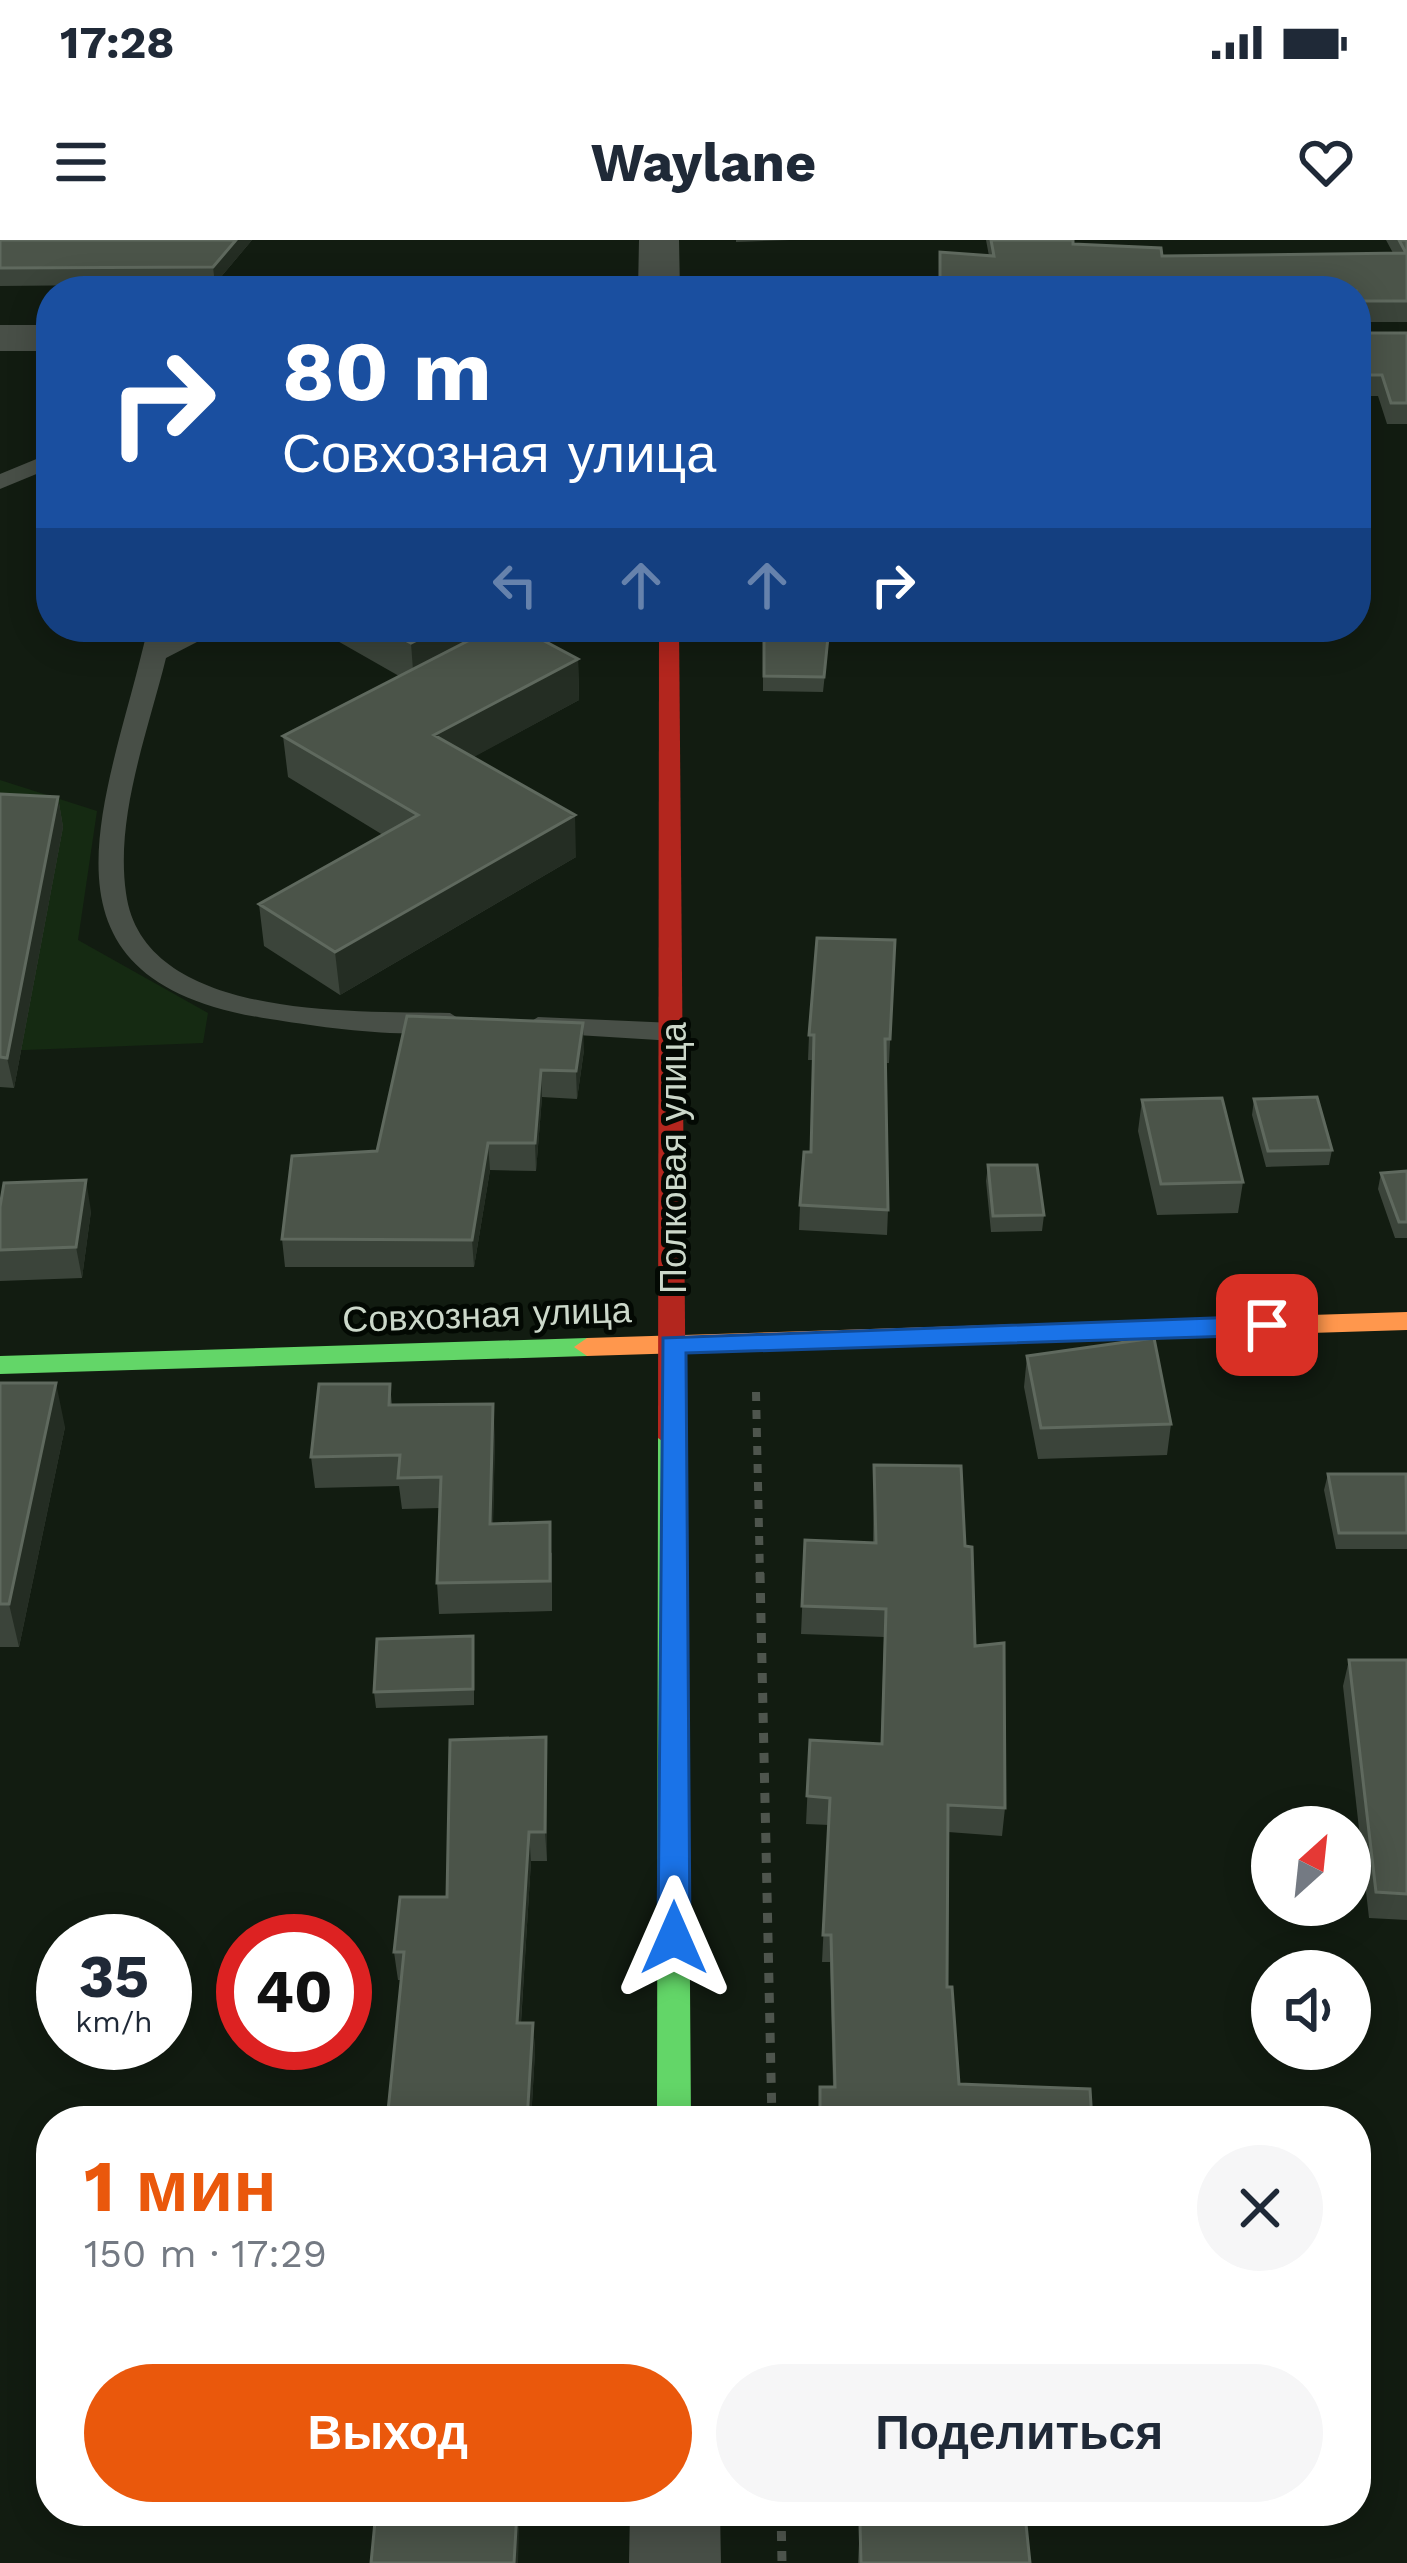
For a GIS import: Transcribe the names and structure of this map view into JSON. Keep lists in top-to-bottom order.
{
  "streets": {
    "street": ["Полковая улица", "Совхозная улица"]
  },
  "crossings": [
    ["Полковая улица", "Совхозная улица"]
  ],
  "north": "top right",
  "page": {
    "status": "17:28",
    "header": "Waylane",
    "turn": ["80 m", "Совхозная улица"],
    "speed": "35 km/h",
    "limit": "40",
    "heading": ["1 мин", "150 m · 17:29"],
    "buttons": ["Выход", "Поделиться"]
  }
}
